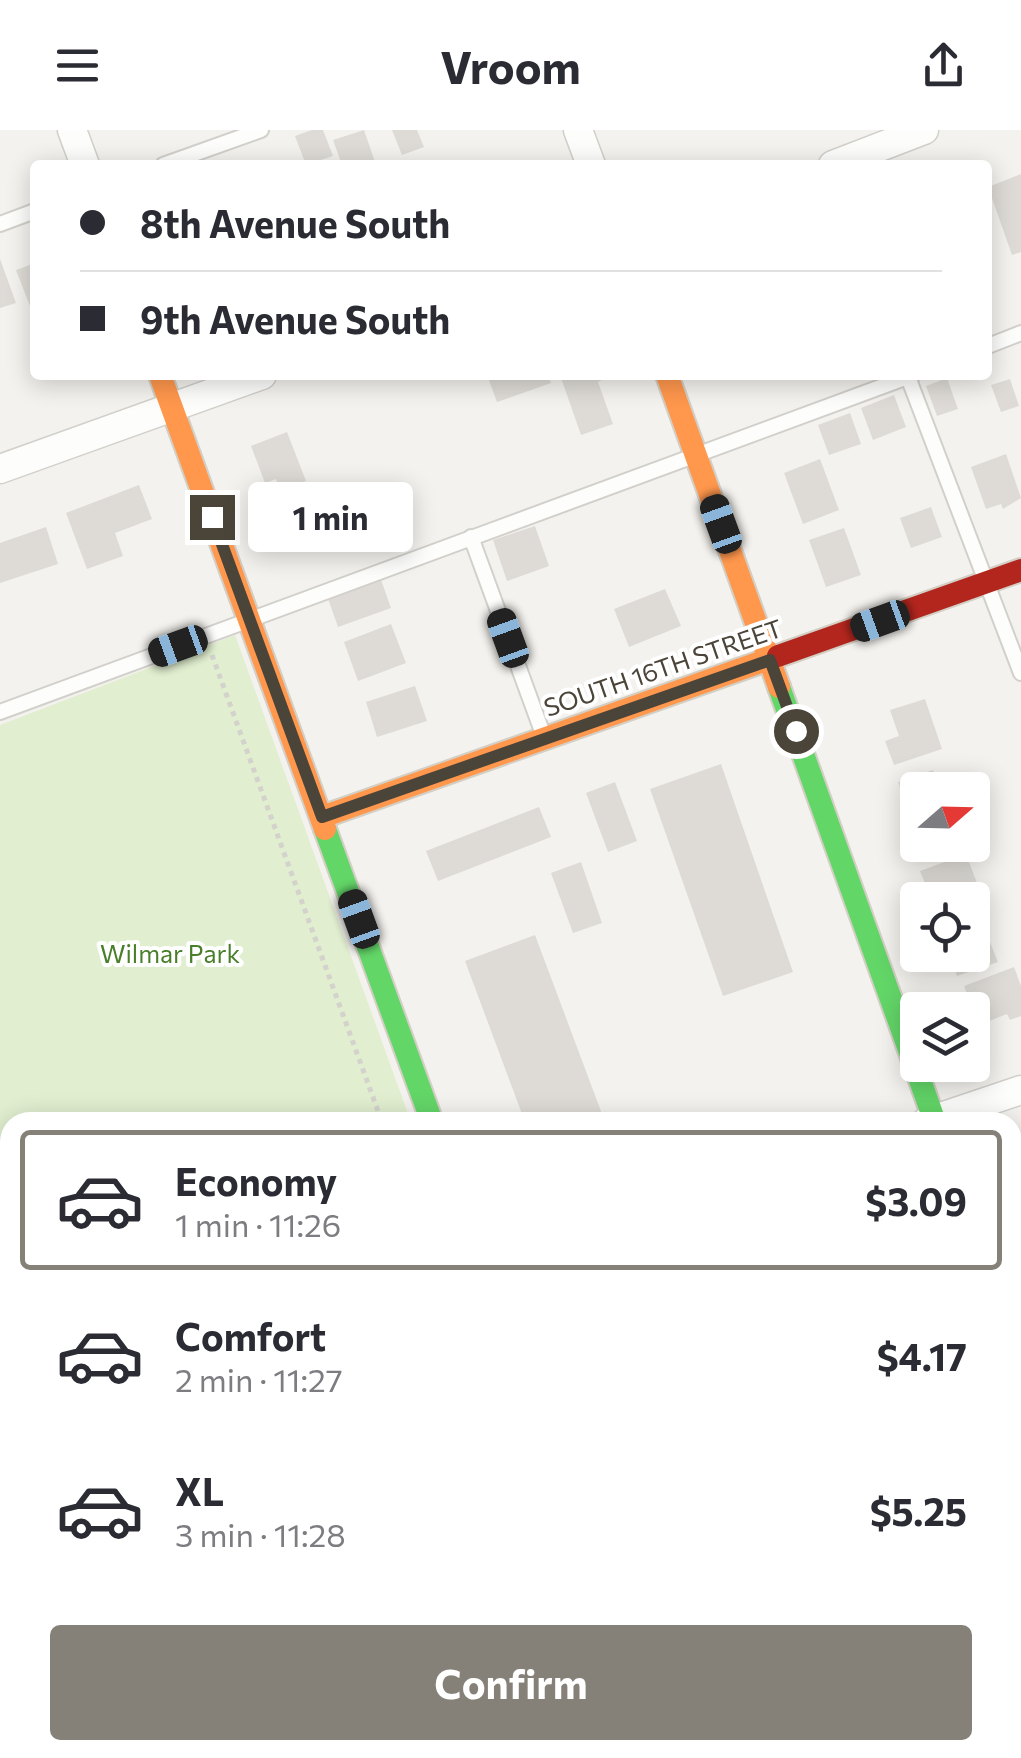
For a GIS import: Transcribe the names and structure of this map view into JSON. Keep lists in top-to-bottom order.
{
  "streets": {
    "street": ["SOUTH 16TH STREET"]
  },
  "parks": ["Wilmar Park"],
  "north": "right",
  "page": {
    "header": "Vroom",
    "banner": ["8th Avenue South", "9th Avenue South"],
    "bubble": "1 min",
    "list": [
      {
        "name": "Economy",
        "note": "1 min · 11:26",
        "value": "$3.09"
      },
      {
        "name": "Comfort",
        "note": "2 min · 11:27",
        "value": "$4.17"
      },
      {
        "name": "XL",
        "note": "3 min · 11:28",
        "value": "$5.25"
      }
    ],
    "buttons": "Confirm"
  }
}
